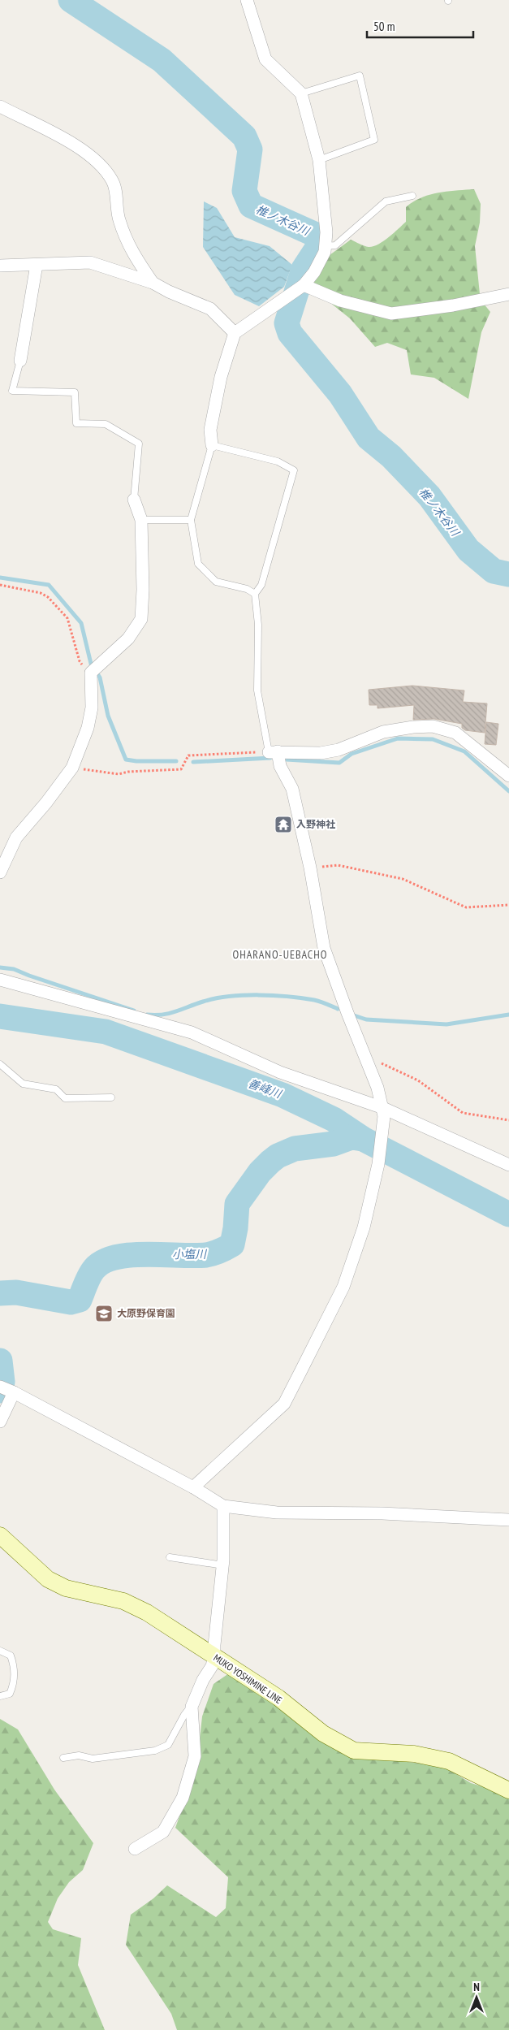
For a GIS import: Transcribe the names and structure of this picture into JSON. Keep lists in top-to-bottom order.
{
  "streets": {
    "main road": ["MUKO YOSHIMINE LINE"]
  },
  "districts": ["OHARANO-UEBACHO"],
  "water": ["椎ノ木谷川", "善峰川", "小塩川"],
  "places": {
    "temple": ["入野神社"],
    "school or university": ["大原野保育園"]
  },
  "scale_bar": "50 m",
  "north": "top"
}
